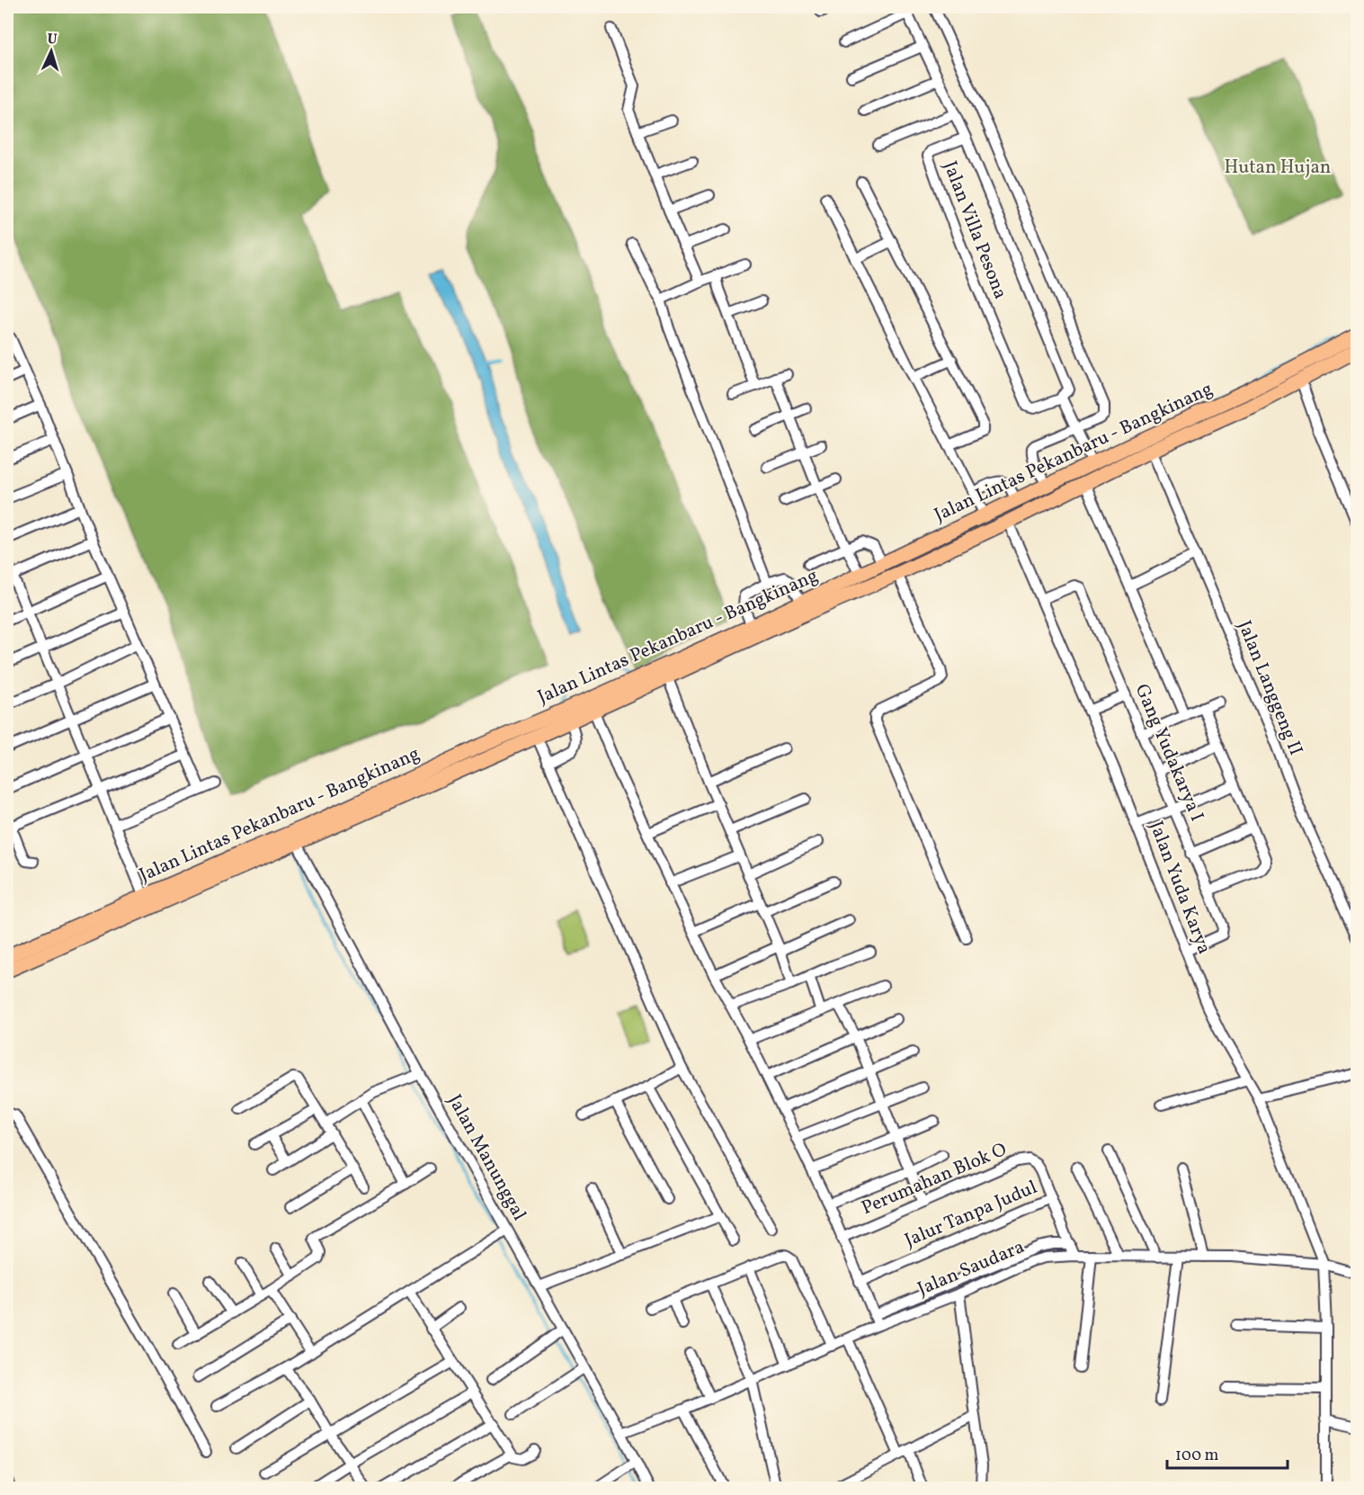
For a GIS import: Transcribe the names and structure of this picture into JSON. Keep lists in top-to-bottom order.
{
  "streets": {
    "highway": ["Jalan Lintas Pekanbaru - Bangkinang"],
    "street": [
      "Jalan Villa Pesona",
      "Jalan Langgeng II",
      "Gang Yudakarya I",
      "Jalan Yuda Karya",
      "Jalan Manunggal",
      "Perumahan Blok O",
      "Jalur Tanpa Judul",
      "Jalan Saudara"
    ]
  },
  "crossings": [
    ["Jalan Villa Pesona", "Jalan Lintas Pekanbaru - Bangkinang"],
    ["Jalan Lintas Pekanbaru - Bangkinang", "Jalan Langgeng II"],
    ["Jalan Lintas Pekanbaru - Bangkinang", "Jalan Yuda Karya"],
    ["Jalan Lintas Pekanbaru - Bangkinang", "Jalan Manunggal"],
    ["Gang Yudakarya I", "Jalan Yuda Karya"],
    ["Jalan Yuda Karya", "Jalan Saudara"],
    ["Jalan Manunggal", "Jalan Saudara"],
    ["Perumahan Blok O", "Jalur Tanpa Judul"],
    ["Jalur Tanpa Judul", "Jalan Saudara"]
  ],
  "parks": ["Hutan Hujan"],
  "scale_bar": "100 m",
  "north": "top"
}
